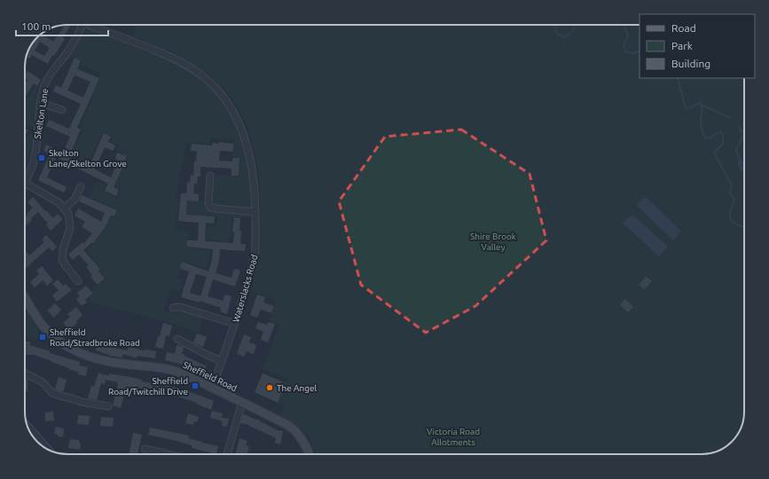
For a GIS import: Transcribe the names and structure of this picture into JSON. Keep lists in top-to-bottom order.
{
  "streets": {
    "main road": ["Sheffield Road"],
    "street": ["Skelton Lane", "Waterslacks Road"]
  },
  "crossings": [
    ["Waterslacks Road", "Sheffield Road"]
  ],
  "parks": ["Shire Brook Valley", "Victoria Road Allotments"],
  "places": {
    "transit": ["Skelton Lane/Skelton Grove", "Sheffield Road/Stradbroke Road", "Sheffield Road/Twitchill Drive"],
    "other": ["The Angel"]
  },
  "legend": ["Road", "Park", "Building"],
  "scale_bar": "100 m"
}
